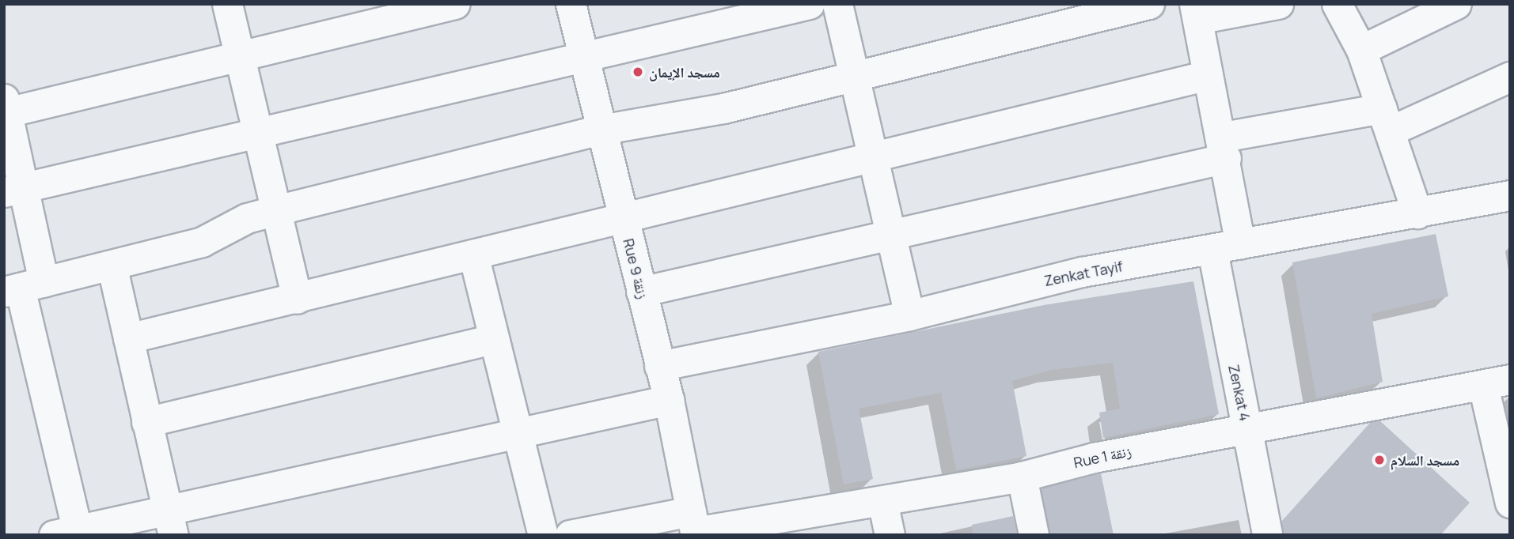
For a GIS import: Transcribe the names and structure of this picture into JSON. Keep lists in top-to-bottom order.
{
  "streets": {
    "street": [
      "Rue 9 زنقة",
      "Zenkat Tayif",
      "Zenkat 4",
      "Rue 1 زنقة"
    ]
  },
  "crossings": [
    ["Rue 9 زنقة", "Zenkat Tayif"],
    ["Rue 9 زنقة", "Rue 1 زنقة"],
    ["Zenkat Tayif", "Zenkat 4"],
    ["Zenkat 4", "Rue 1 زنقة"]
  ],
  "places": ["مسجد الإيمان", "مسجد السلام"]
}
